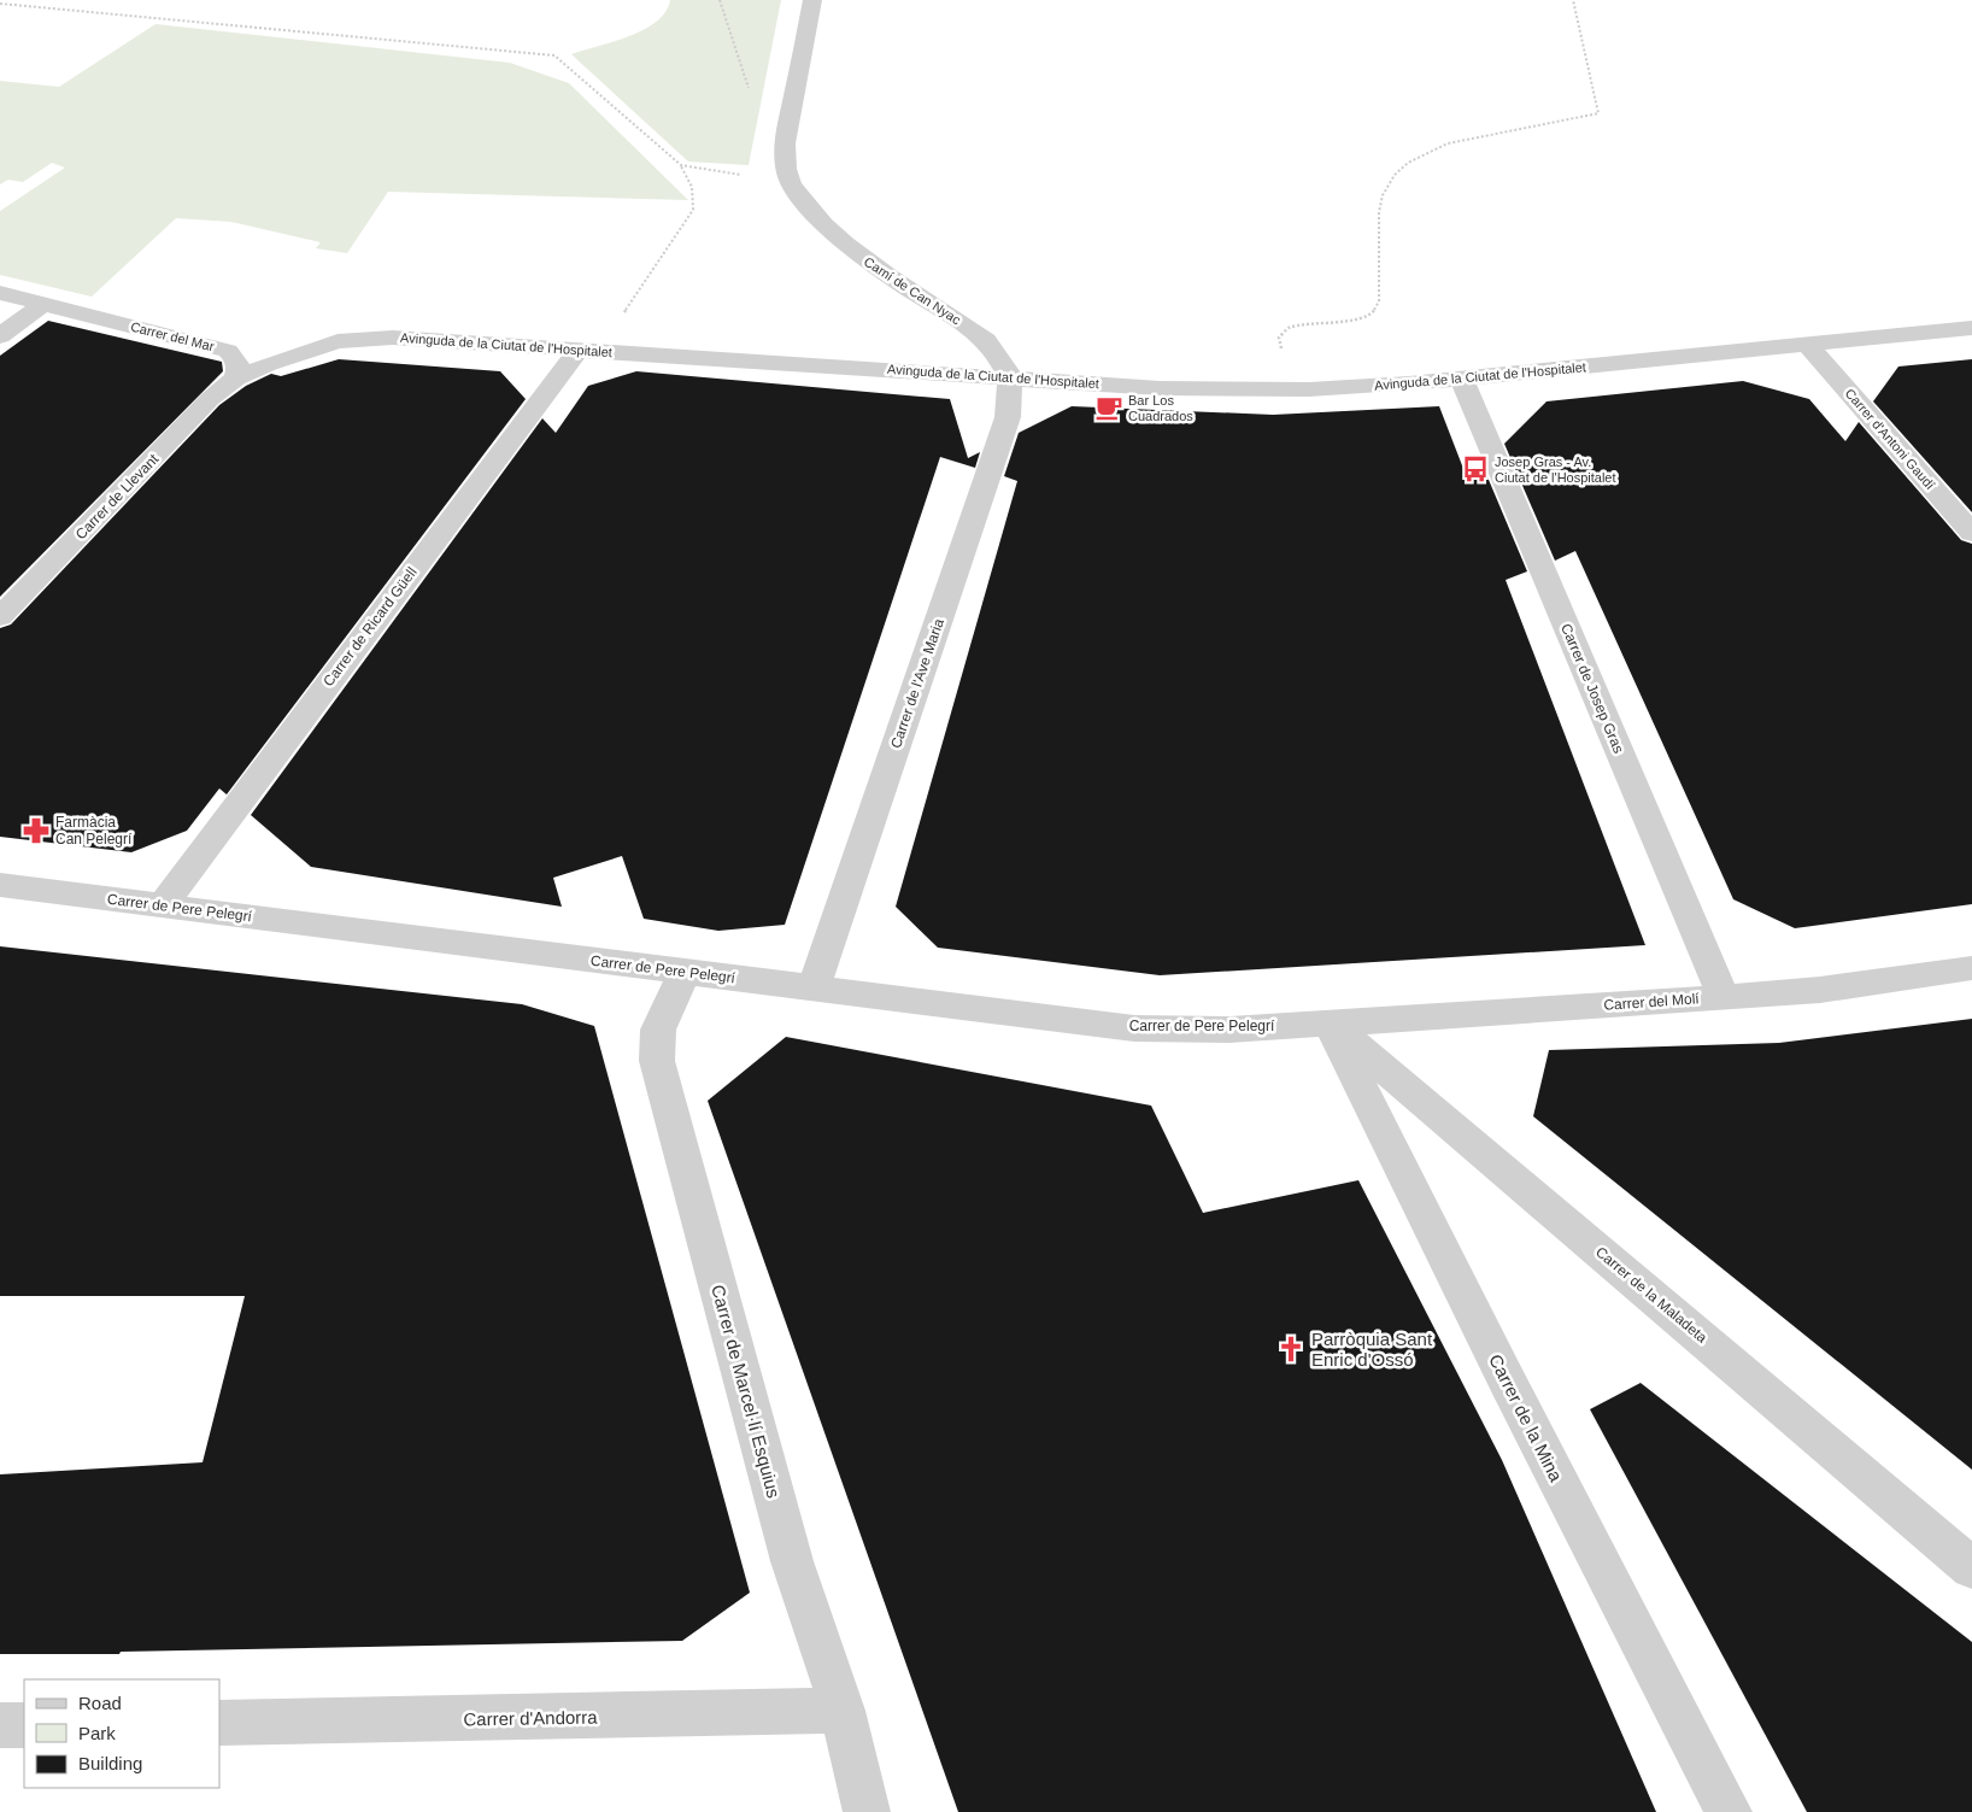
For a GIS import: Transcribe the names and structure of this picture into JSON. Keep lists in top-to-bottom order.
{
  "streets": {
    "street": [
      "Camí de Can Nyac",
      "Carrer del Mar",
      "Avinguda de la Ciutat de l'Hospitalet",
      "Carrer d'Antoni Gaudí",
      "Carrer de Llevant",
      "Carrer de Ricard Güell",
      "Carrer de l'Ave Maria",
      "Carrer de Josep Gras",
      "Carrer de Pere Pelegrí",
      "Carrer del Molí",
      "Carrer de la Maladeta",
      "Carrer de Marcel·lí Esquius",
      "Carrer de la Mina",
      "Carrer d'Andorra"
    ]
  },
  "crossings": [
    ["Camí de Can Nyac", "Avinguda de la Ciutat de l'Hospitalet"],
    ["Camí de Can Nyac", "Carrer de l'Ave Maria"],
    ["Carrer del Mar", "Avinguda de la Ciutat de l'Hospitalet"],
    ["Carrer del Mar", "Carrer de Llevant"],
    ["Avinguda de la Ciutat de l'Hospitalet", "Carrer d'Antoni Gaudí"],
    ["Avinguda de la Ciutat de l'Hospitalet", "Carrer de Llevant"],
    ["Avinguda de la Ciutat de l'Hospitalet", "Carrer de Ricard Güell"],
    ["Avinguda de la Ciutat de l'Hospitalet", "Carrer de l'Ave Maria"],
    ["Avinguda de la Ciutat de l'Hospitalet", "Carrer de Josep Gras"],
    ["Carrer de Ricard Güell", "Carrer de Pere Pelegrí"],
    ["Carrer de l'Ave Maria", "Carrer de Pere Pelegrí"],
    ["Carrer de Josep Gras", "Carrer del Molí"],
    ["Carrer de Pere Pelegrí", "Carrer del Molí"],
    ["Carrer de Pere Pelegrí", "Carrer de la Maladeta"],
    ["Carrer de Pere Pelegrí", "Carrer de Marcel·lí Esquius"],
    ["Carrer de Pere Pelegrí", "Carrer de la Mina"],
    ["Carrer del Molí", "Carrer de la Maladeta"],
    ["Carrer del Molí", "Carrer de la Mina"],
    ["Carrer de la Maladeta", "Carrer de la Mina"],
    ["Carrer de Marcel·lí Esquius", "Carrer d'Andorra"]
  ],
  "places": {
    "cafe": ["Bar Los Cuadrados"],
    "bus stop": ["Josep Gras - Av. Ciutat de l'Hospitalet"],
    "pharmacy": ["Farmàcia Can Pelegrí"],
    "church": ["Parròquia Sant Enric d'Ossó"]
  },
  "legend": ["Road", "Park", "Building"]
}
